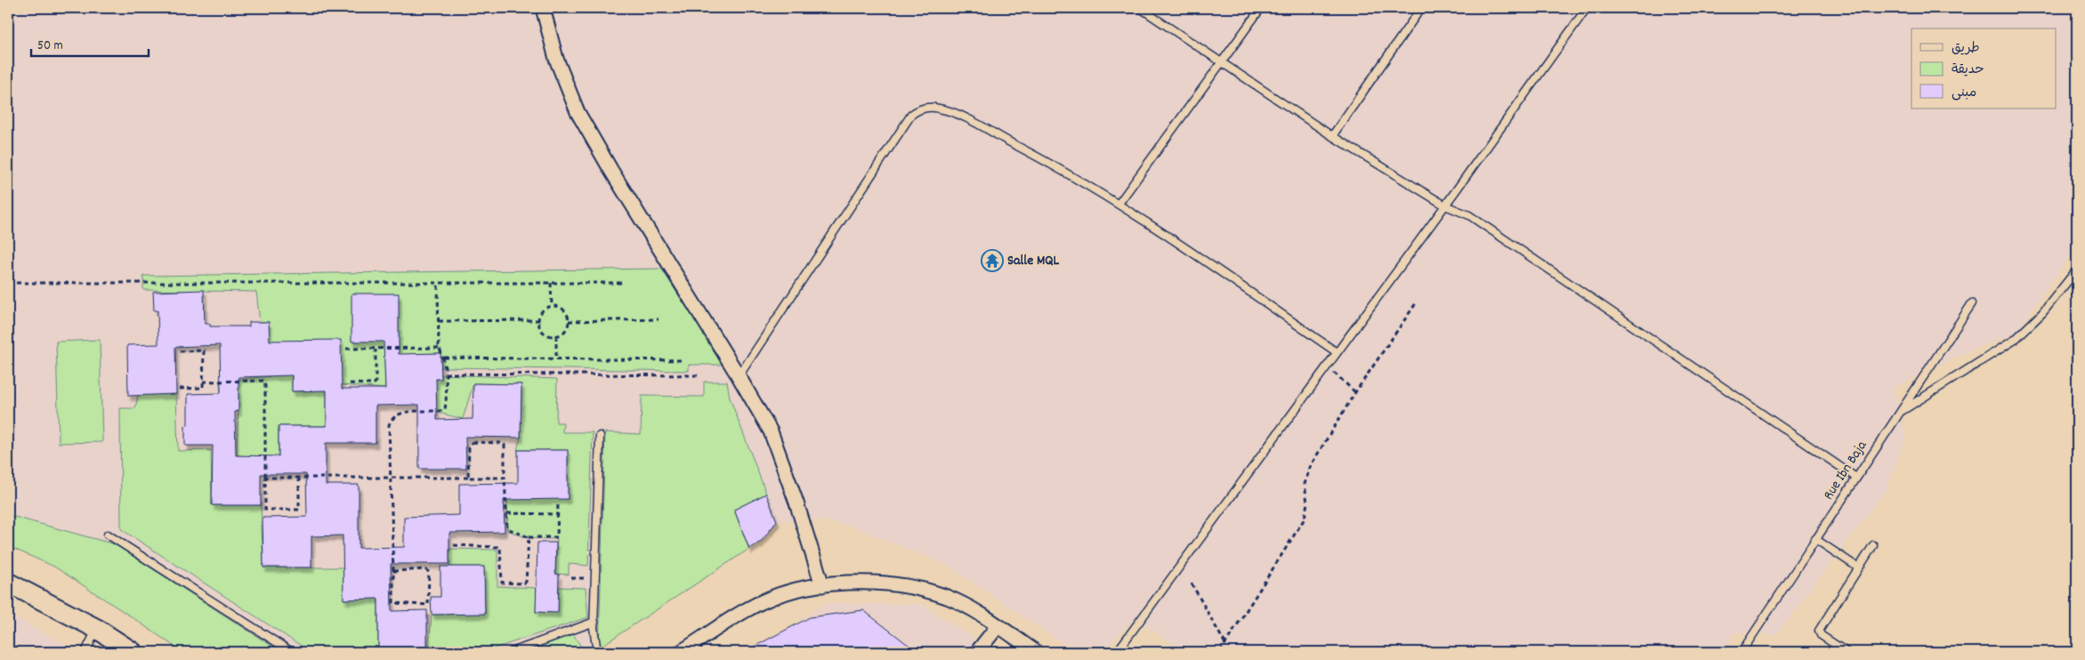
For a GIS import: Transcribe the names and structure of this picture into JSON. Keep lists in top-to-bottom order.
{
  "streets": {
    "lane": ["Rue Ibn Baja"]
  },
  "places": {
    "temple": ["Salle MQL"]
  },
  "legend": ["طريق", "حديقة", "مبنى"],
  "scale_bar": "50 m"
}
